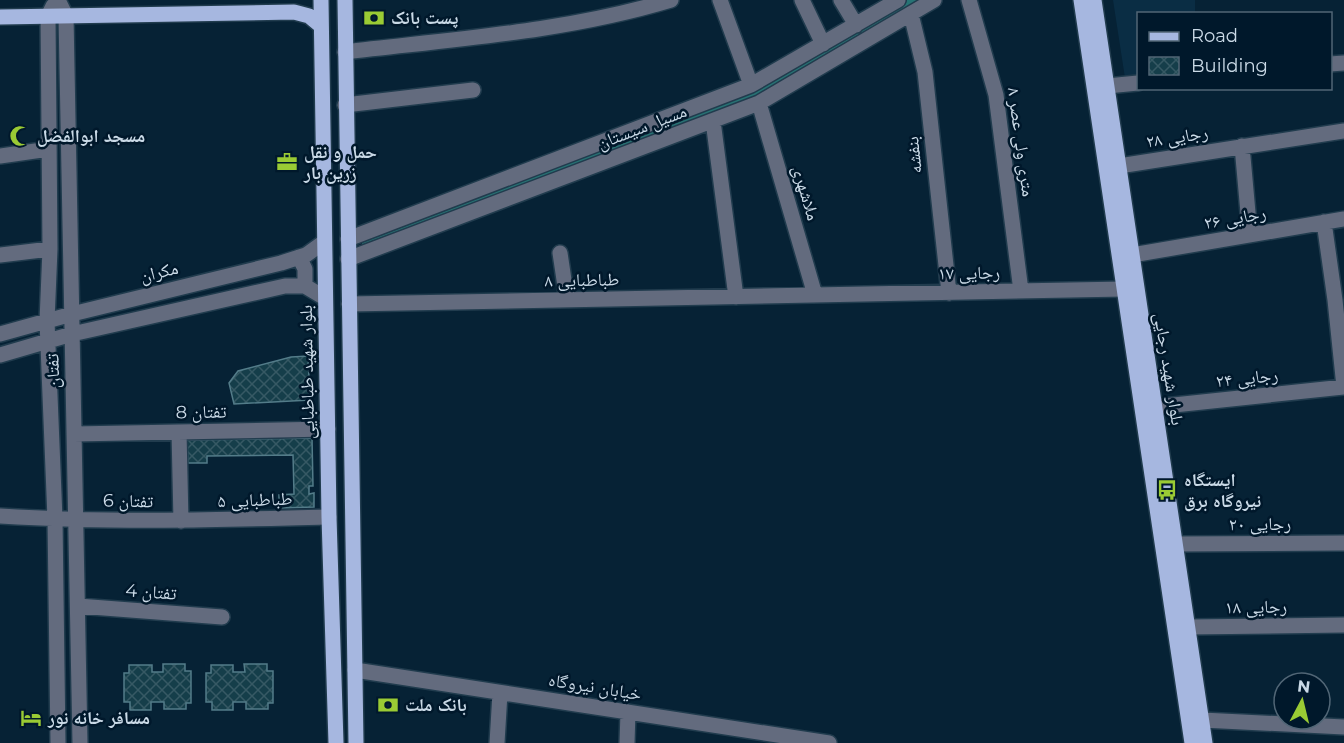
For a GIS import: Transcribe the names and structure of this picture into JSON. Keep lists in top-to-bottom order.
{
  "streets": {
    "main road": ["بلوار شهید رجایی", "بلوار شهید طباطبایی"],
    "street": [
      "مسیل سیستان",
      "رجایی ۲۸",
      "۸ متری ولی عصر",
      "بنفشه",
      "ملاشهری",
      "رجایی ۲۶",
      "مکران",
      "رجایی ۱۷",
      "طباطبایی ۸",
      "تفتان",
      "رجایی ۲۴",
      "تفتان 8",
      "طباطبایی ۵",
      "تفتان 6",
      "رجایی ۲۰",
      "تفتان 4",
      "رجایی ۱۸",
      "خیابان نیروگاه"
    ]
  },
  "crossings": [
    ["مسیل سیستان", "بنفشه"],
    ["مسیل سیستان", "ملاشهری"],
    ["رجایی ۲۸", "بلوار شهید رجایی"],
    ["۸ متری ولی عصر", "رجایی ۱۷"],
    ["بنفشه", "رجایی ۱۷"],
    ["ملاشهری", "رجایی ۱۷"],
    ["ملاشهری", "طباطبایی ۸"],
    ["رجایی ۲۶", "بلوار شهید رجایی"],
    ["مکران", "تفتان"],
    ["مکران", "بلوار شهید طباطبایی"],
    ["رجایی ۱۷", "طباطبایی ۸"],
    ["رجایی ۱۷", "بلوار شهید رجایی"],
    ["بلوار شهید رجایی", "رجایی ۲۴"],
    ["بلوار شهید رجایی", "رجایی ۲۰"],
    ["بلوار شهید رجایی", "رجایی ۱۸"],
    ["تفتان", "تفتان 8"],
    ["تفتان", "تفتان 6"],
    ["تفتان", "تفتان 4"],
    ["بلوار شهید طباطبایی", "تفتان 8"],
    ["بلوار شهید طباطبایی", "طباطبایی ۵"],
    ["طباطبایی ۵", "تفتان 6"]
  ],
  "places": {
    "bank": ["پست بانک", "بانک ملت"],
    "mosque": ["مسجد ابوالفضل"],
    "office": ["حمل و نقل زرین بار"],
    "bus stop": ["ایستگاه نیروگاه برق"],
    "hotel": ["مسافر خانه نور"]
  },
  "legend": ["Road", "Building"],
  "north": "top"
}
